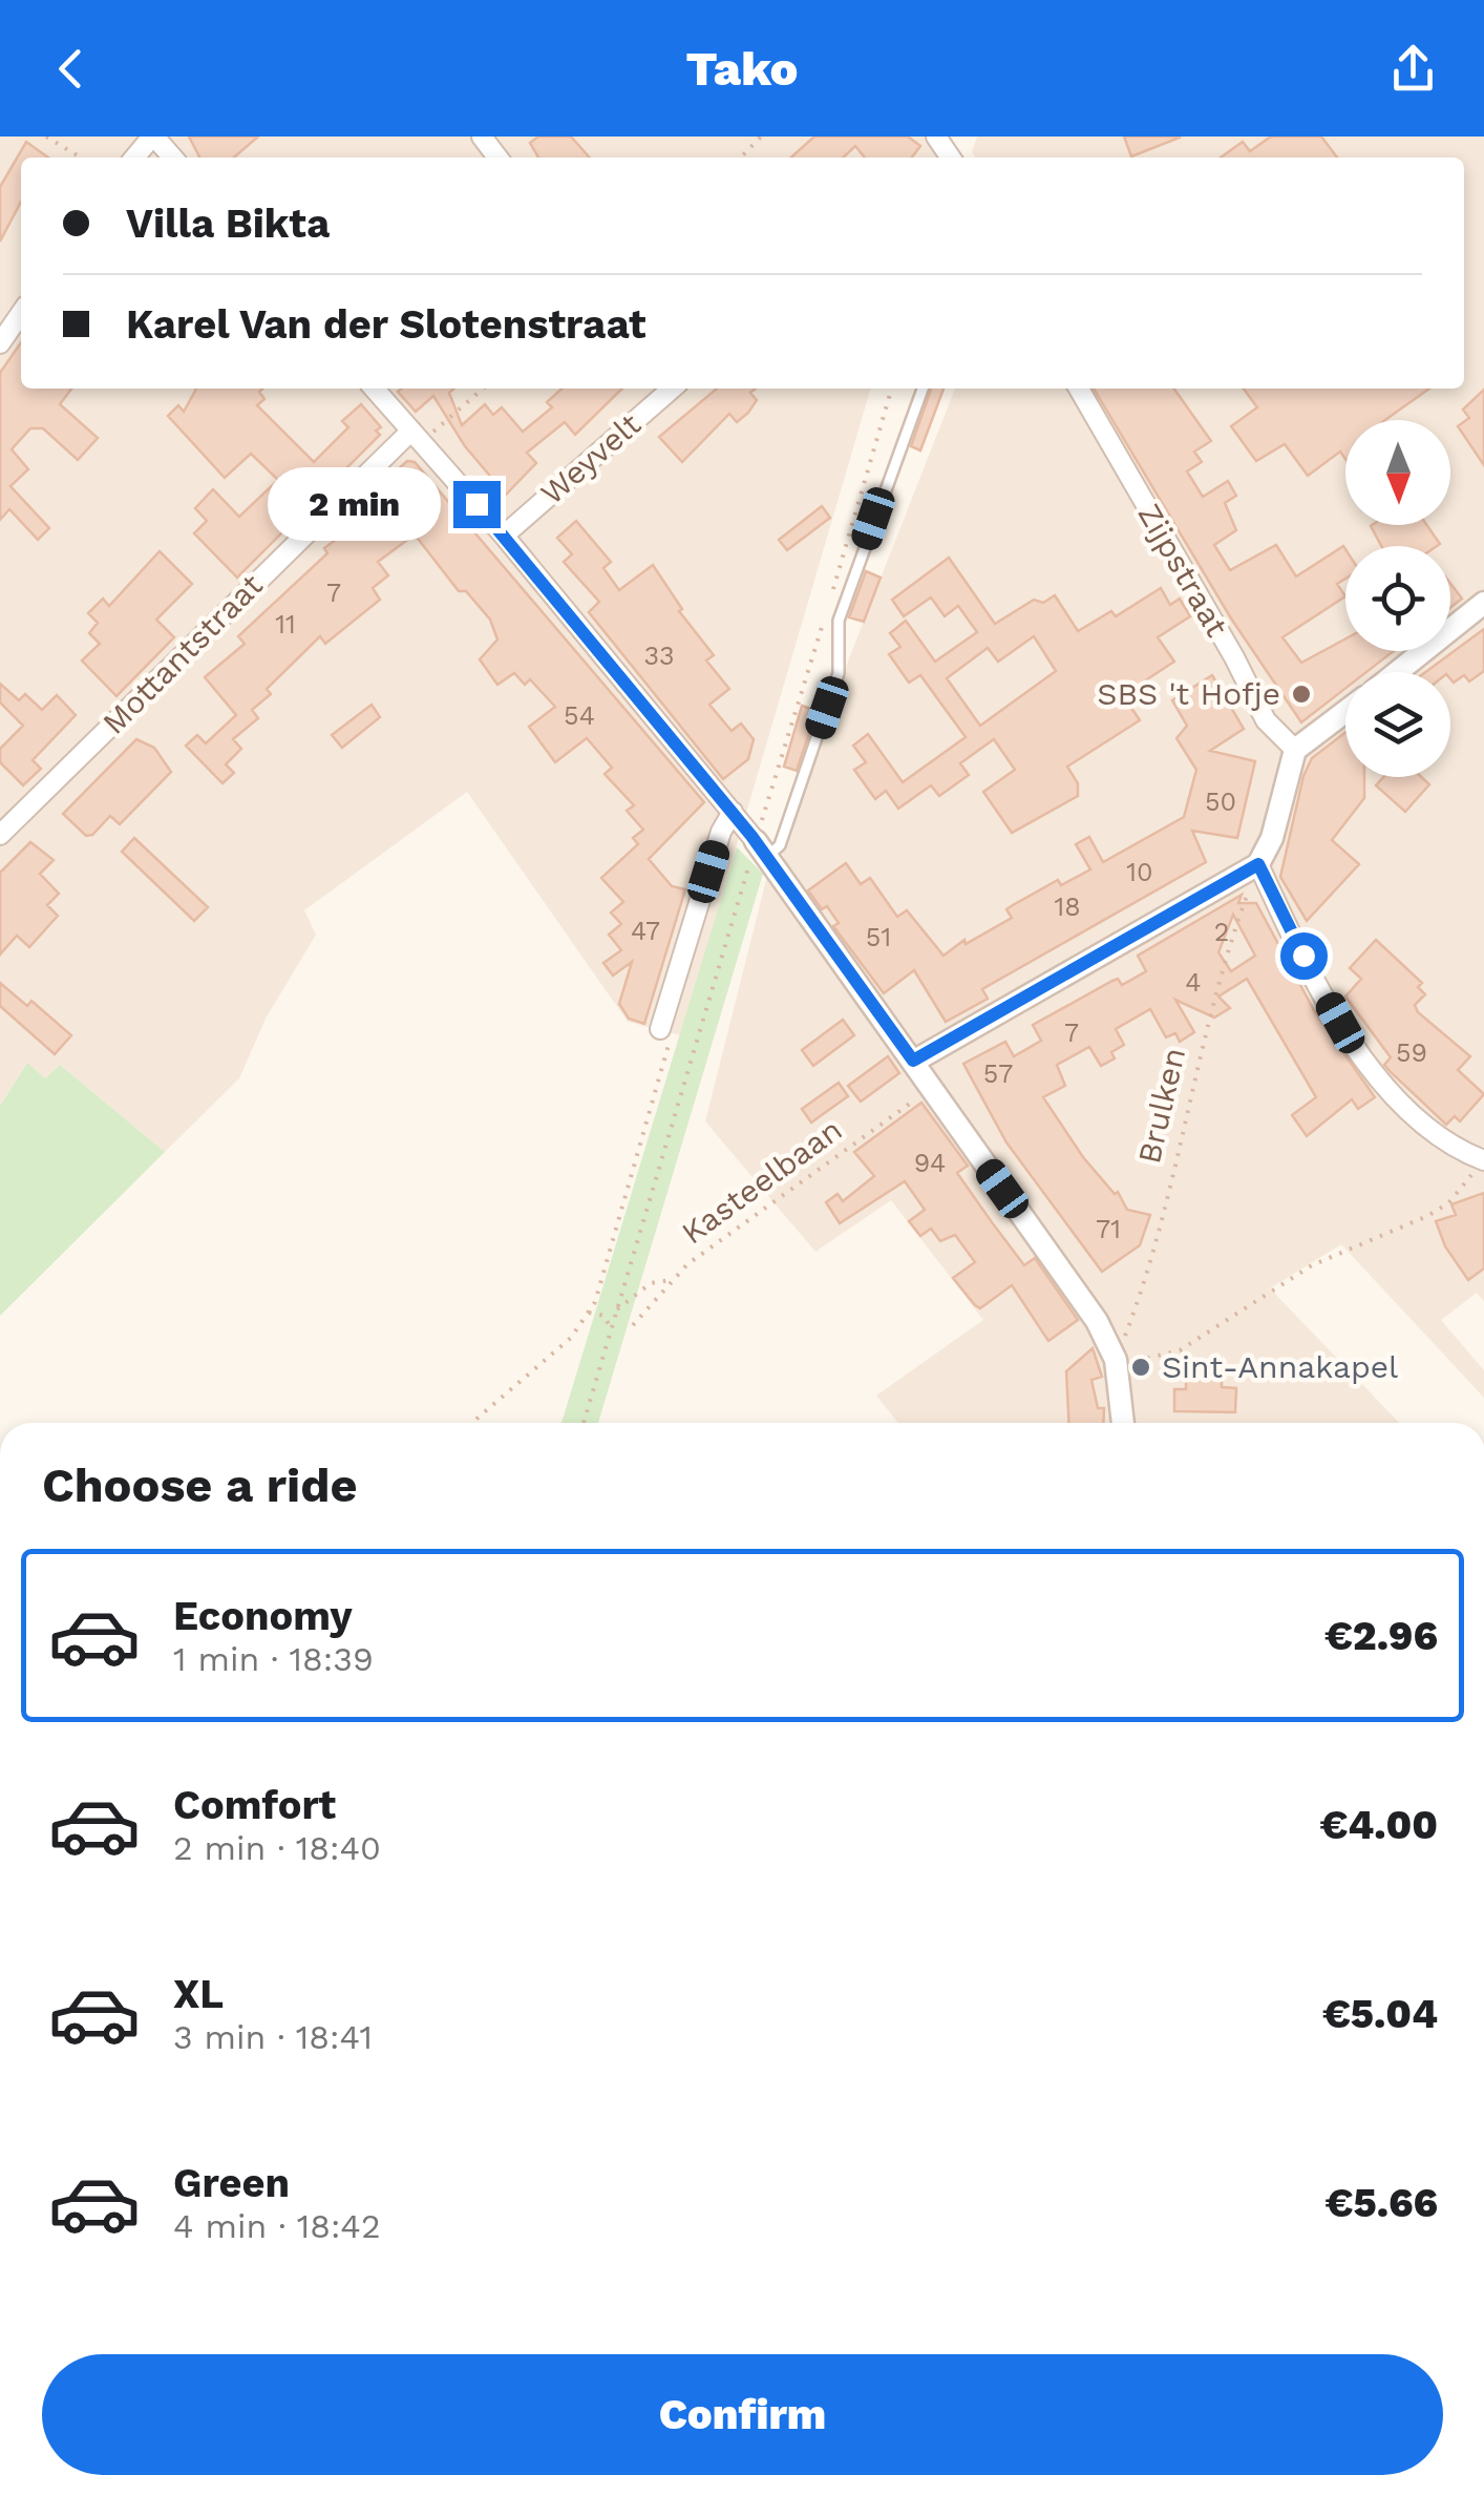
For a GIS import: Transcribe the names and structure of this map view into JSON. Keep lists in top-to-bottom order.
{
  "streets": {
    "street": ["Weyvelt", "Zijpstraat", "Mottantstraat"],
    "path": ["Brulken", "Kasteelbaan"]
  },
  "places": ["SBS 't Hofje", "Sint-Annakapel"],
  "house_numbers": [
    "7",
    "11",
    "33",
    "54",
    "50",
    "10",
    "18",
    "47",
    "2",
    "51",
    "4",
    "7",
    "59",
    "57",
    "94",
    "71"
  ],
  "north": "bottom",
  "page": {
    "header": "Tako",
    "banner": ["Villa Bikta", "Karel Van der Slotenstraat"],
    "bubble": "2 min",
    "heading": "Choose a ride",
    "list": [
      {
        "name": "Economy",
        "note": "1 min · 18:39",
        "value": "€2.96"
      },
      {
        "name": "Comfort",
        "note": "2 min · 18:40",
        "value": "€4.00"
      },
      {
        "name": "XL",
        "note": "3 min · 18:41",
        "value": "€5.04"
      },
      {
        "name": "Green",
        "note": "4 min · 18:42",
        "value": "€5.66"
      }
    ],
    "buttons": "Confirm"
  }
}
